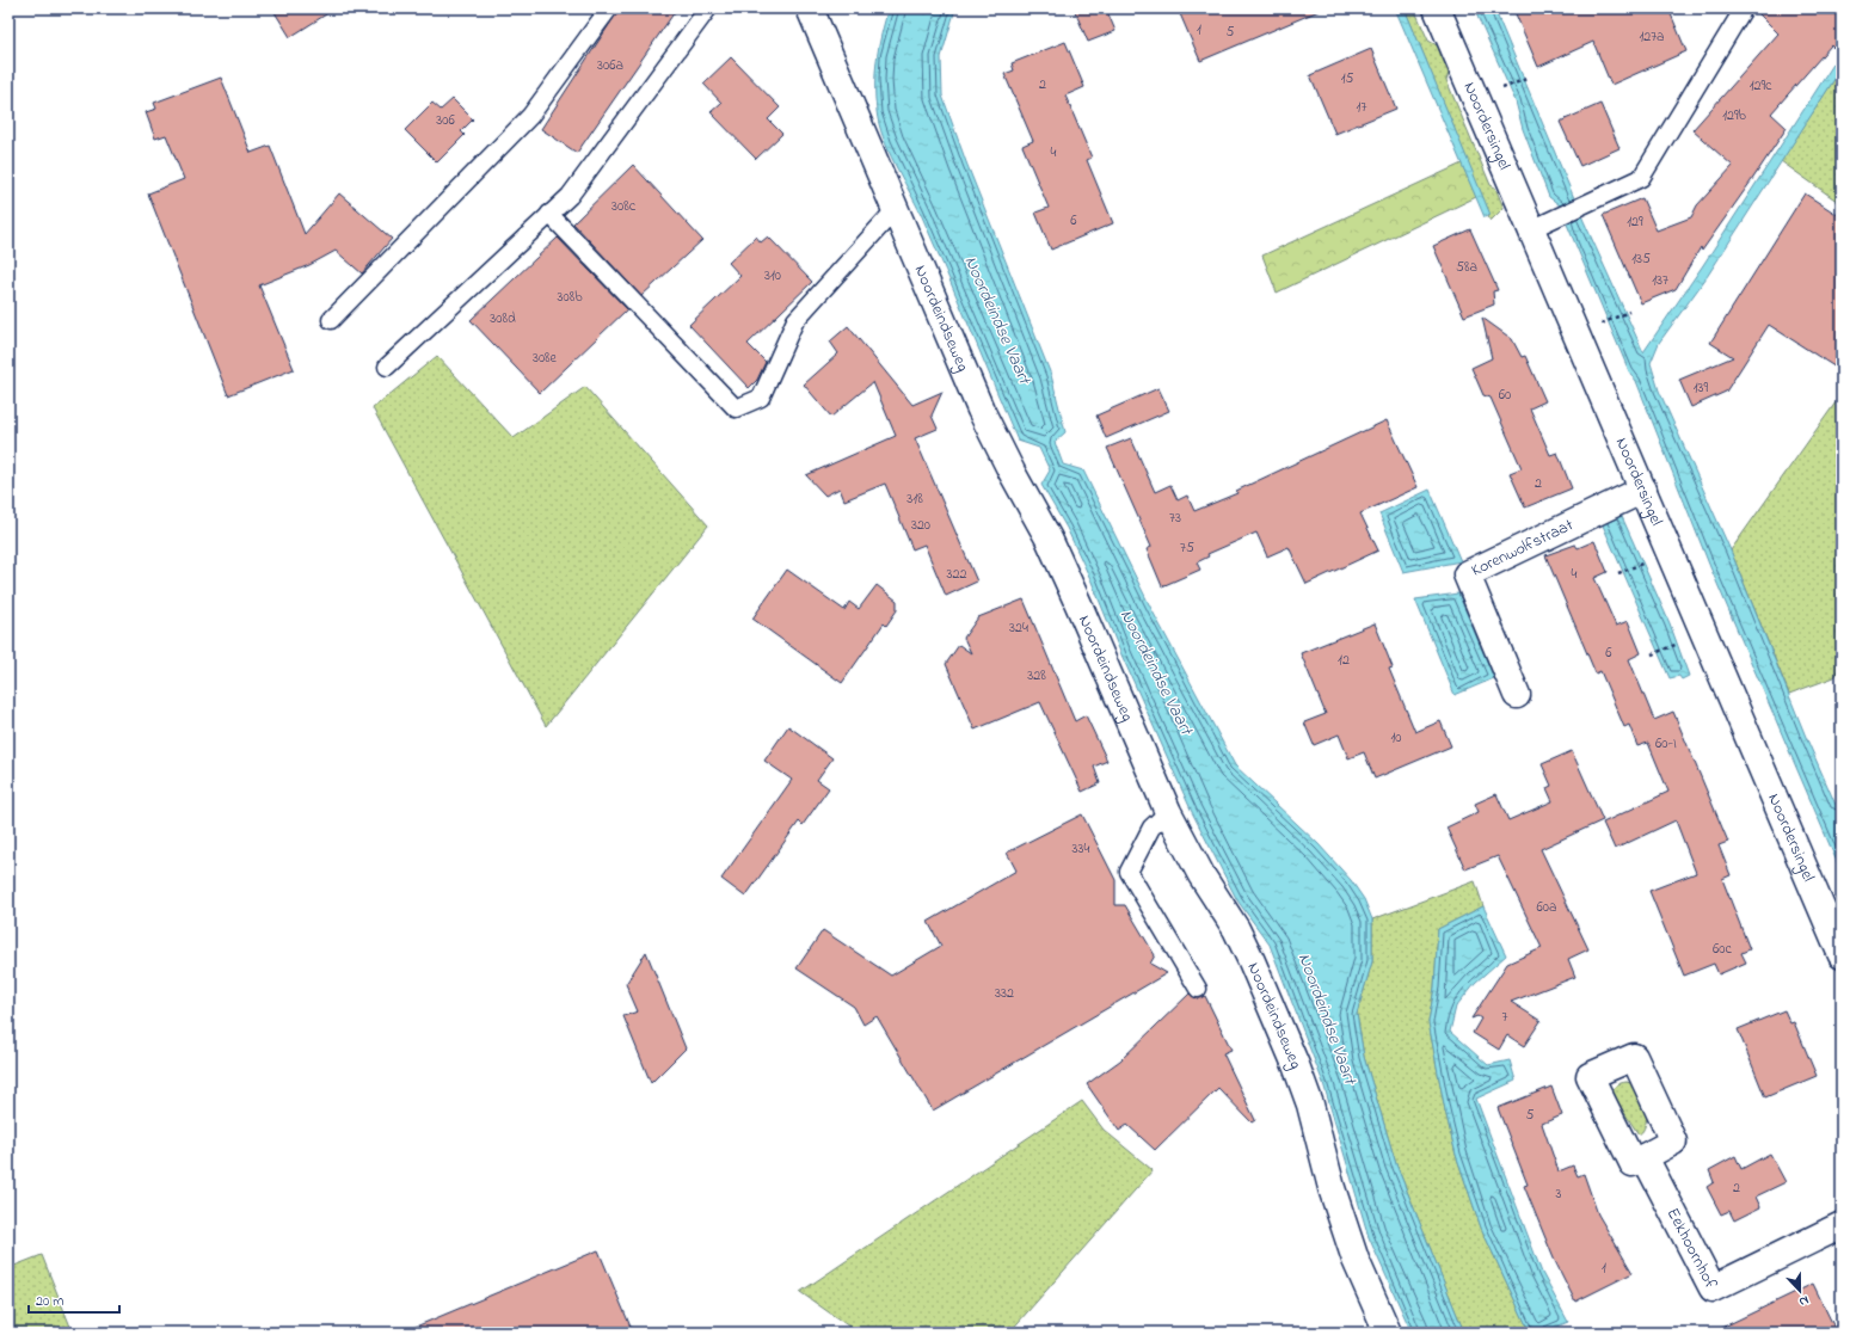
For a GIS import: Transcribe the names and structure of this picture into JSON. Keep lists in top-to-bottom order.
{
  "streets": {
    "street": [
      "Noordersingel",
      "Noordeindseweg",
      "Korenwolfstraat",
      "Eekhoornhof"
    ]
  },
  "crossings": [
    ["Noordersingel", "Korenwolfstraat"]
  ],
  "water": ["Noordeindse Vaart"],
  "house_numbers": [
    "1",
    "5",
    "127a",
    "306a",
    "15",
    "2",
    "129c",
    "17",
    "129b",
    "306",
    "4",
    "308c",
    "6",
    "129",
    "135",
    "58a",
    "310",
    "137",
    "308b",
    "308d",
    "308e",
    "139",
    "60",
    "2",
    "318",
    "73",
    "320",
    "75",
    "322",
    "4",
    "324",
    "6",
    "12",
    "328",
    "10",
    "60-I",
    "334",
    "60a",
    "60c",
    "332",
    "7",
    "5",
    "2",
    "3",
    "1"
  ],
  "scale_bar": "20 m",
  "north": "bottom"
}
